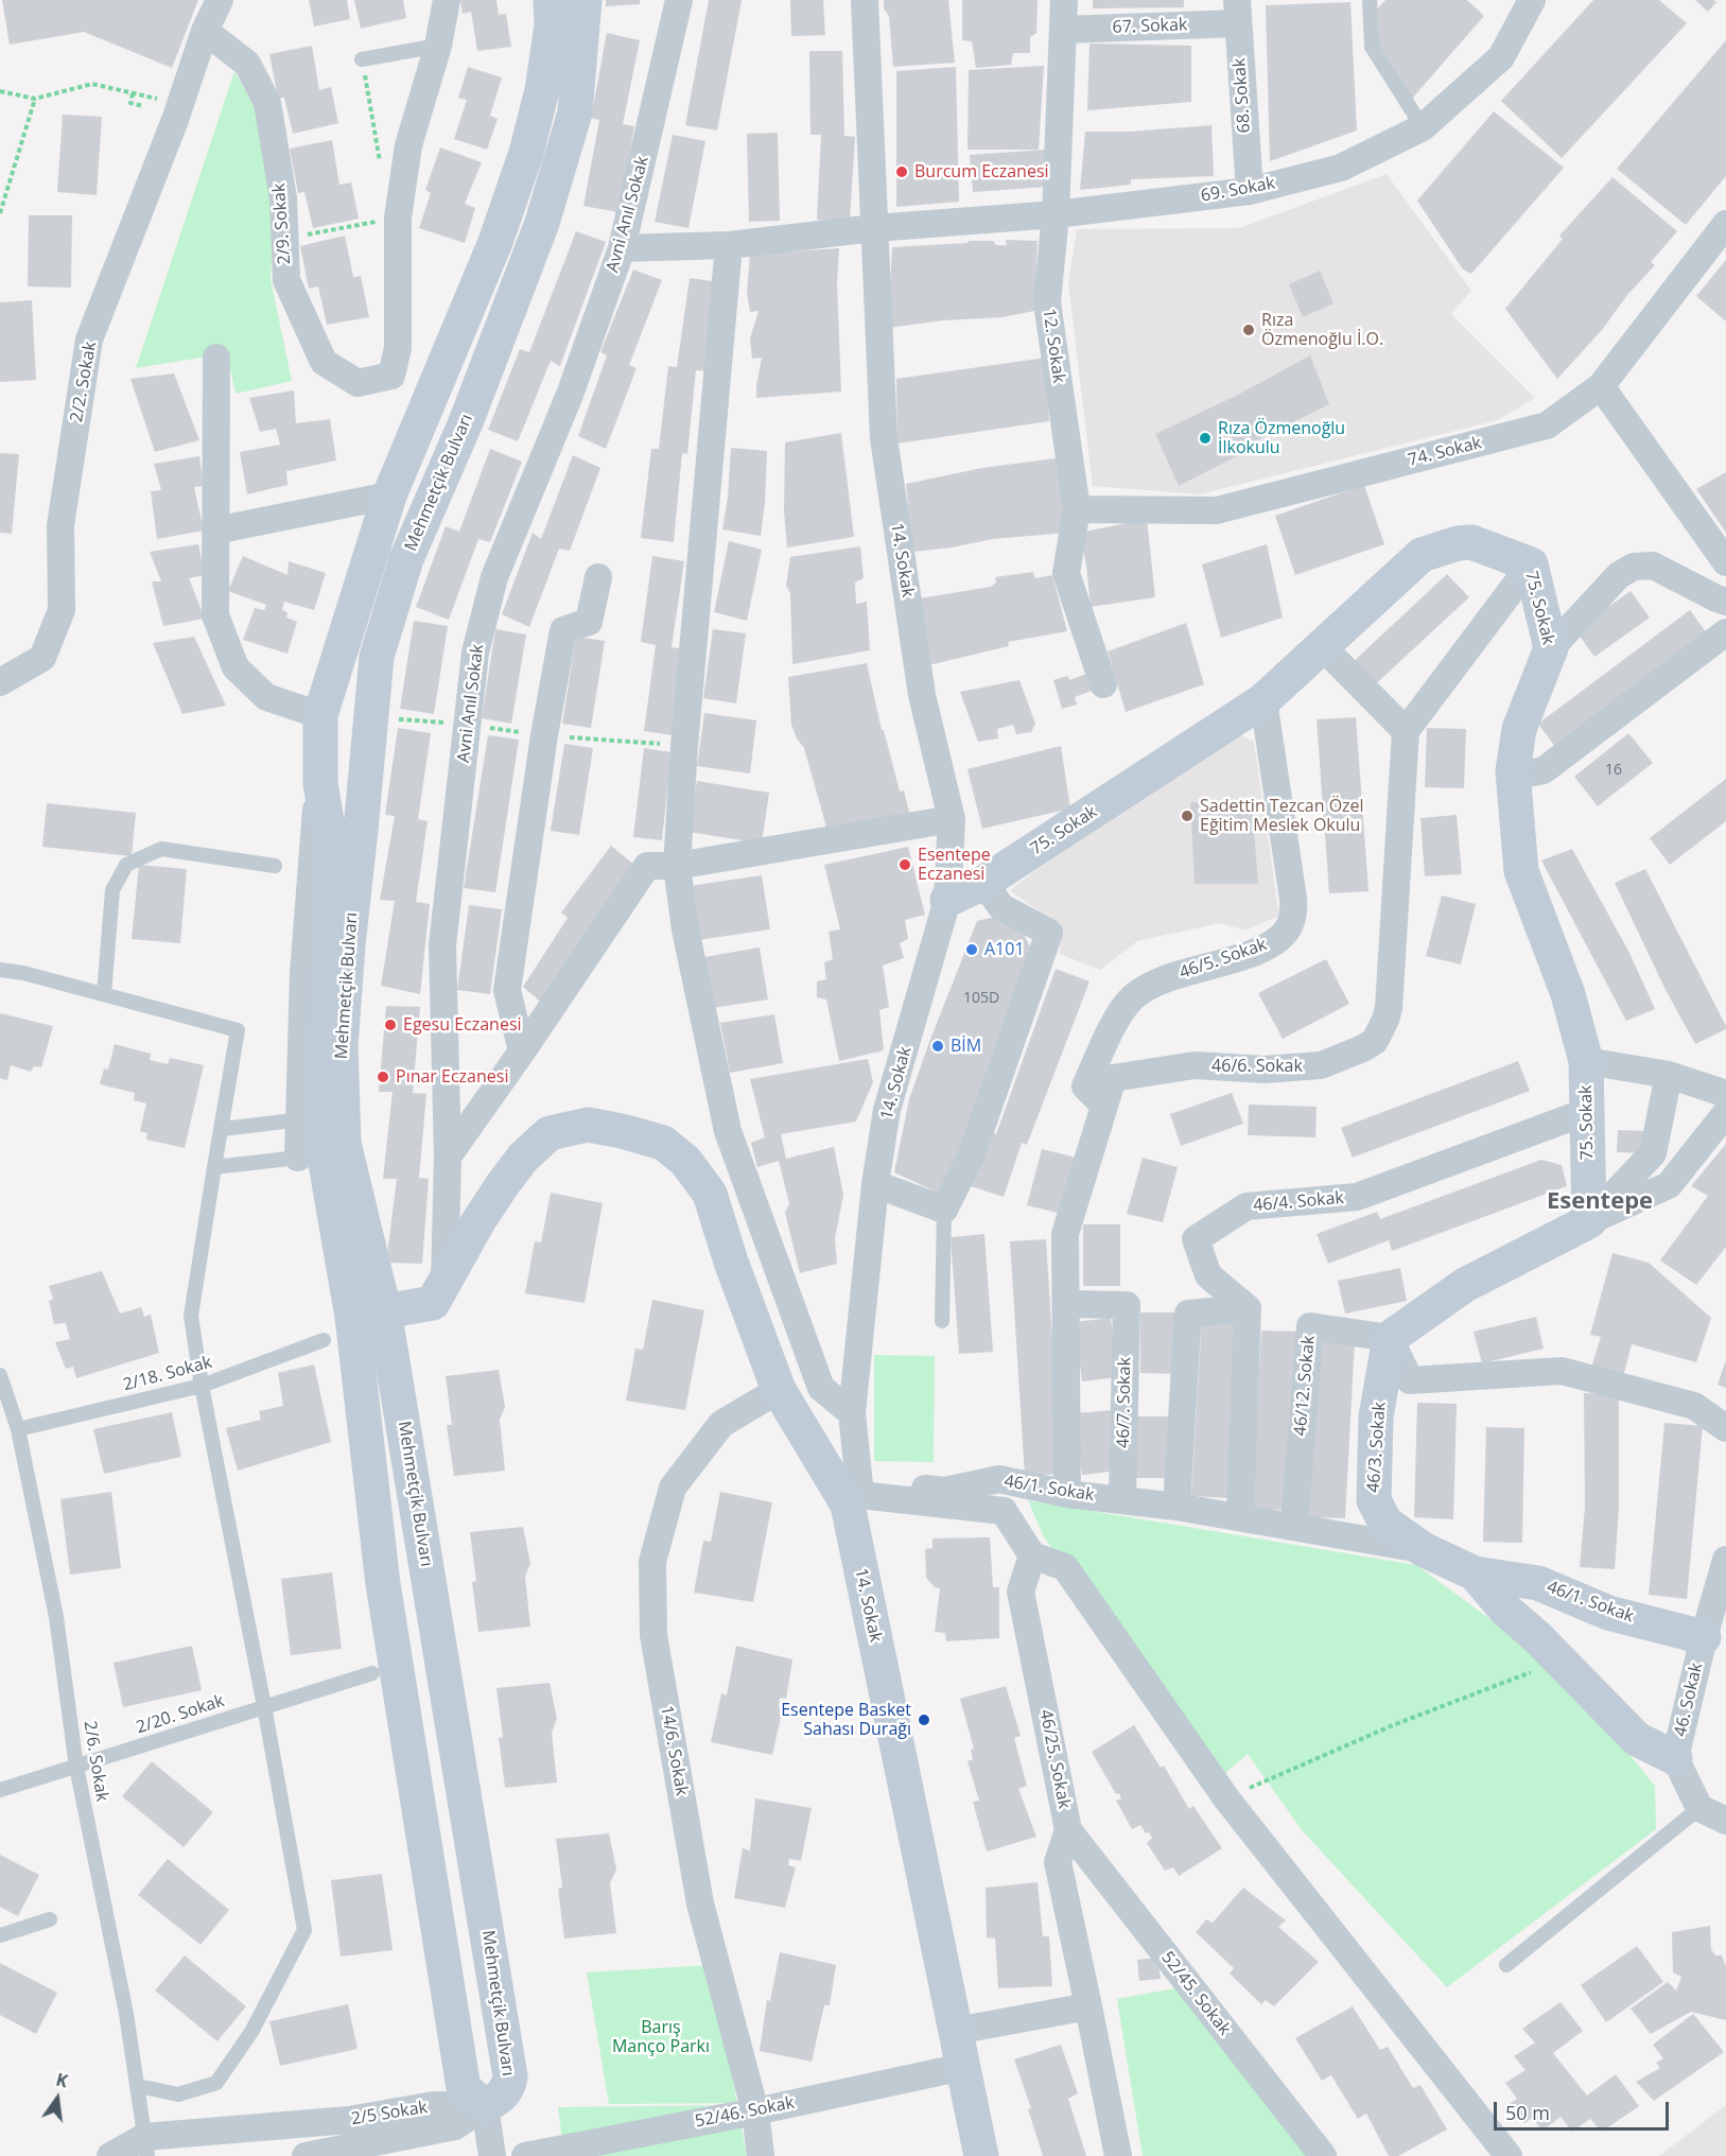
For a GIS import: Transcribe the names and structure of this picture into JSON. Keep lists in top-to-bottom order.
{
  "streets": {
    "main road": [
      "Mehmetçik Bulvarı",
      "14. Sokak",
      "75. Sokak",
      "46/3. Sokak",
      "46/1. Sokak"
    ],
    "street": [
      "67. Sokak",
      "68. Sokak",
      "69. Sokak",
      "Avni Anıl Sokak",
      "2/9. Sokak",
      "12. Sokak",
      "2/2. Sokak",
      "74. Sokak",
      "46/5. Sokak",
      "46/6. Sokak",
      "46/4. Sokak",
      "46/12. Sokak",
      "46/7. Sokak",
      "46. Sokak",
      "14/6. Sokak",
      "46/25. Sokak",
      "52/45. Sokak",
      "52/46. Sokak",
      "2/5 Sokak"
    ],
    "lane": ["2/18. Sokak", "2/20. Sokak", "2/6. Sokak"]
  },
  "crossings": [
    ["67. Sokak", "68. Sokak"],
    ["67. Sokak", "12. Sokak"],
    ["68. Sokak", "69. Sokak"],
    ["69. Sokak", "Avni Anıl Sokak"],
    ["69. Sokak", "12. Sokak"],
    ["69. Sokak", "14. Sokak"],
    ["2/9. Sokak", "2/2. Sokak"],
    ["12. Sokak", "74. Sokak"],
    ["Mehmetçik Bulvarı", "2/5 Sokak"],
    ["14. Sokak", "75. Sokak"],
    ["14. Sokak", "46/1. Sokak"],
    ["14. Sokak", "52/46. Sokak"],
    ["75. Sokak", "46/5. Sokak"],
    ["75. Sokak", "46/4. Sokak"],
    ["46/5. Sokak", "46/6. Sokak"],
    ["46/6. Sokak", "46/7. Sokak"],
    ["46/6. Sokak", "46/1. Sokak"],
    ["2/18. Sokak", "2/6. Sokak"],
    ["46/12. Sokak", "46/3. Sokak"],
    ["46/12. Sokak", "46/1. Sokak"],
    ["46/7. Sokak", "46/1. Sokak"],
    ["46/3. Sokak", "46/1. Sokak"],
    ["46/3. Sokak", "46. Sokak"],
    ["46/1. Sokak", "46. Sokak"],
    ["2/20. Sokak", "2/6. Sokak"],
    ["14/6. Sokak", "52/46. Sokak"],
    ["46/25. Sokak", "52/45. Sokak"],
    ["2/6. Sokak", "2/5 Sokak"]
  ],
  "districts": ["Esentepe"],
  "parks": ["Barış Manço Parkı"],
  "places": [
    "Burcum Eczanesi",
    "Rıza Özmenoğlu İ.O.",
    "Rıza Özmenoğlu İlkokulu",
    "Sadettin Tezcan Özel Eğitim Meslek Okulu",
    "Esentepe Eczanesi",
    "A101",
    "Egesu Eczanesi",
    "BİM",
    "Pınar Eczanesi",
    "Esentepe Basket Sahası Durağı"
  ],
  "house_numbers": ["16", "105D"],
  "scale_bar": "50 m",
  "north": "top"
}
